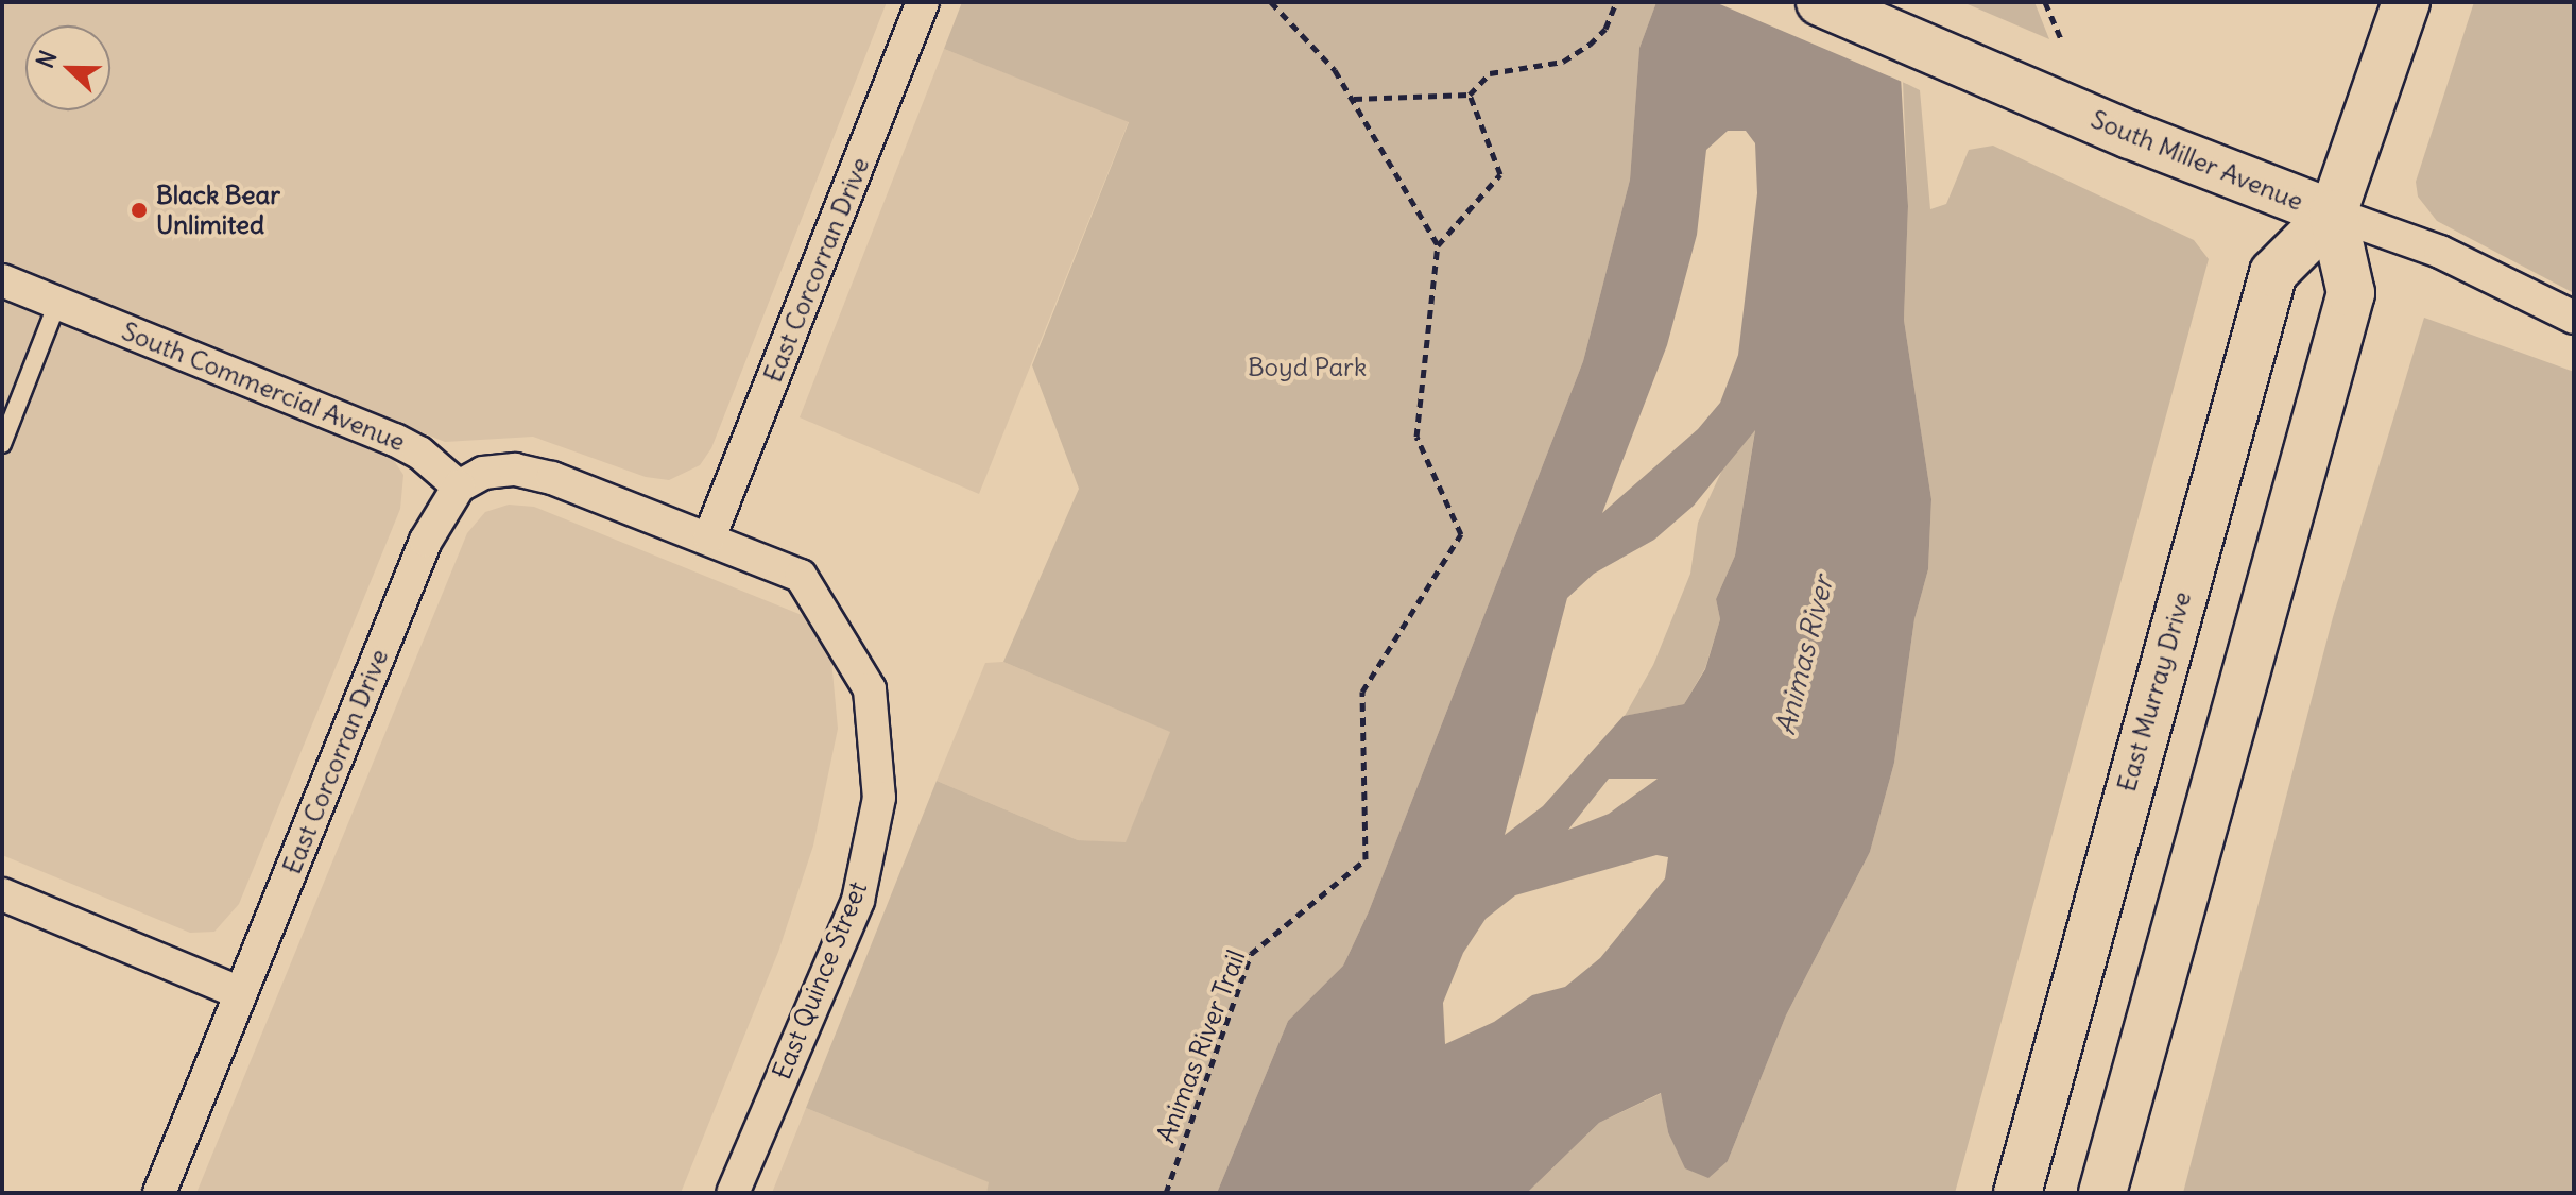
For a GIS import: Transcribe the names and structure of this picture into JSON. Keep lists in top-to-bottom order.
{
  "streets": {
    "main road": ["South Miller Avenue", "East Murray Drive"],
    "street": ["East Corcorran Drive", "South Commercial Avenue", "East Quince Street"],
    "path": ["Animas River Trail"]
  },
  "crossings": [
    ["South Miller Avenue", "East Murray Drive"],
    ["East Corcorran Drive", "South Commercial Avenue"],
    ["East Corcorran Drive", "East Quince Street"]
  ],
  "water": ["Animas River"],
  "parks": ["Boyd Park"],
  "places": ["Black Bear Unlimited"],
  "north": "left"
}
